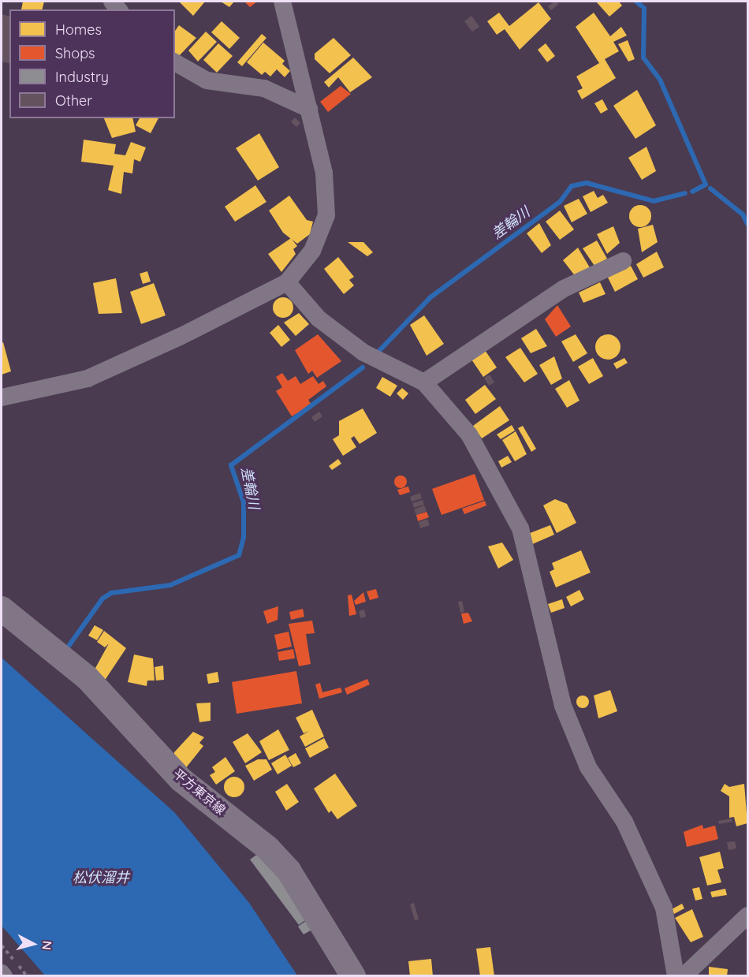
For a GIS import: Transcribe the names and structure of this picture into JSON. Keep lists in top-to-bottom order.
{
  "streets": {
    "main road": ["平方東京線"]
  },
  "water": ["差輪川", "松伏溜井"],
  "legend": [
    "Homes",
    "Shops",
    "Industry",
    "Other"
  ],
  "north": "right"
}
